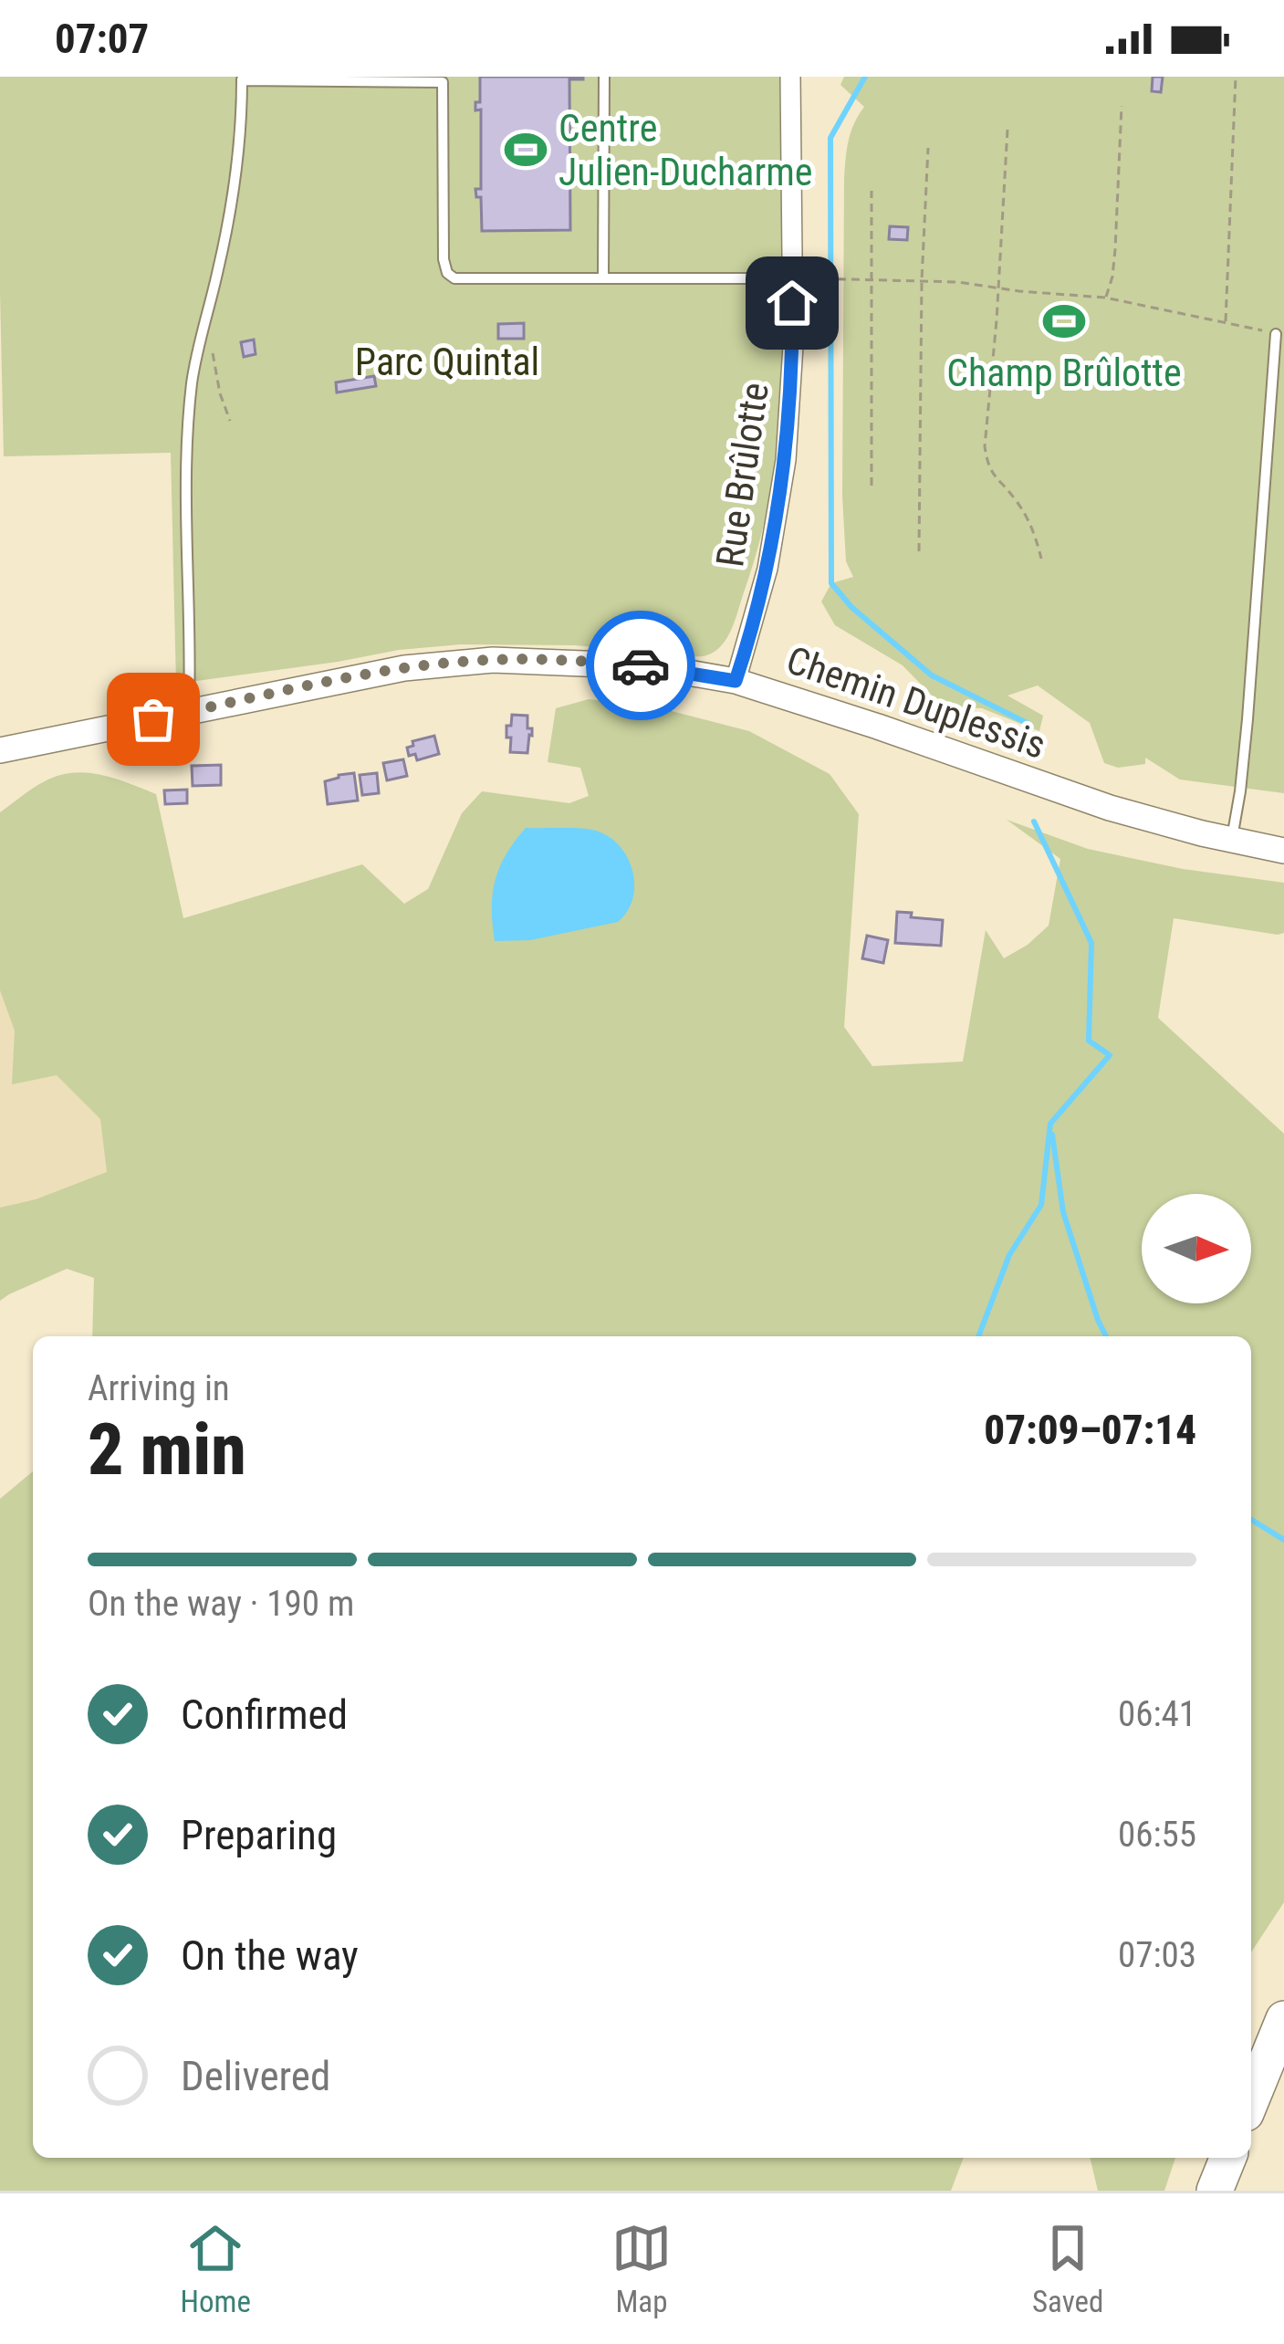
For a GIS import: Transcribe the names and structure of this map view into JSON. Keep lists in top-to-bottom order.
{
  "streets": {
    "street": ["Rue Brûlotte", "Chemin Duplessis"]
  },
  "crossings": [
    ["Rue Brûlotte", "Chemin Duplessis"]
  ],
  "parks": ["Parc Quintal"],
  "places": {
    "sports": ["Centre Julien-Ducharme", "Champ Brûlotte"]
  },
  "north": "right",
  "page": {
    "status": "07:07",
    "heading": ["2 min", "Arriving in", "07:09–07:14"],
    "bar": "On the way · 190 m",
    "list": [
      ["Confirmed", "06:41"],
      ["Preparing", "06:55"],
      ["On the way", "07:03"],
      "Delivered"
    ],
    "tabs": ["Home", "Map", "Saved"]
  }
}
